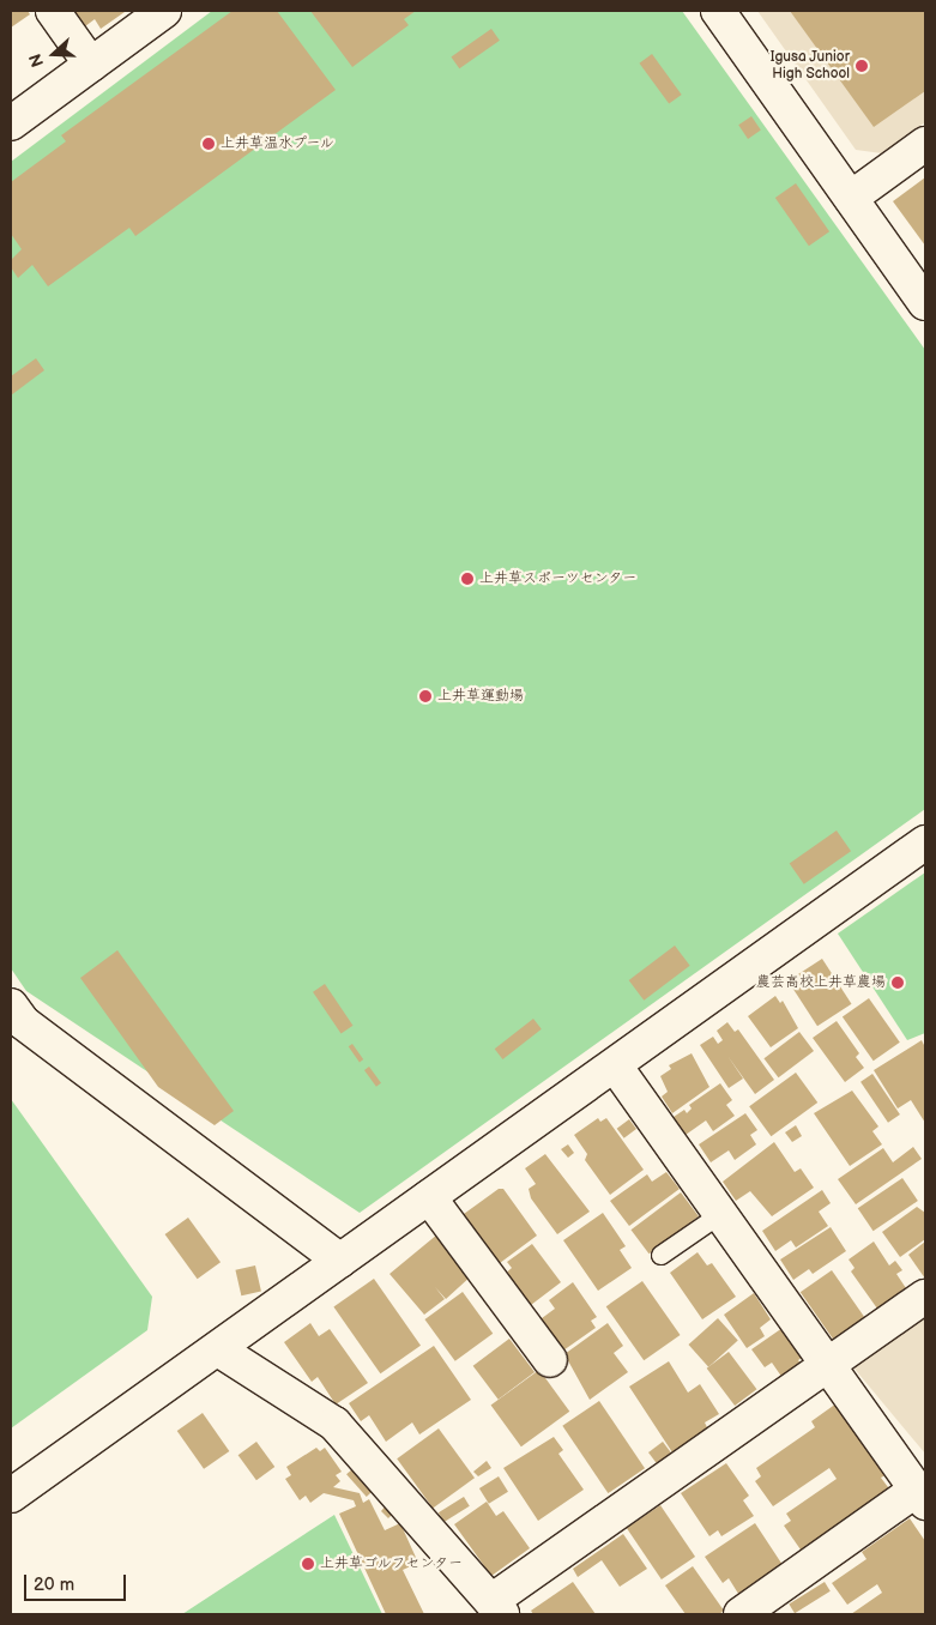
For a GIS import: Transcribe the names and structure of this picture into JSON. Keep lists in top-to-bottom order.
{
  "places": [
    "Igusa Junior High School",
    "上井草温水プール",
    "上井草スポーツセンター",
    "上井草運動場",
    "農芸高校上井草農場",
    "上井草ゴルフセンター"
  ],
  "scale_bar": "20 m",
  "north": "left"
}
